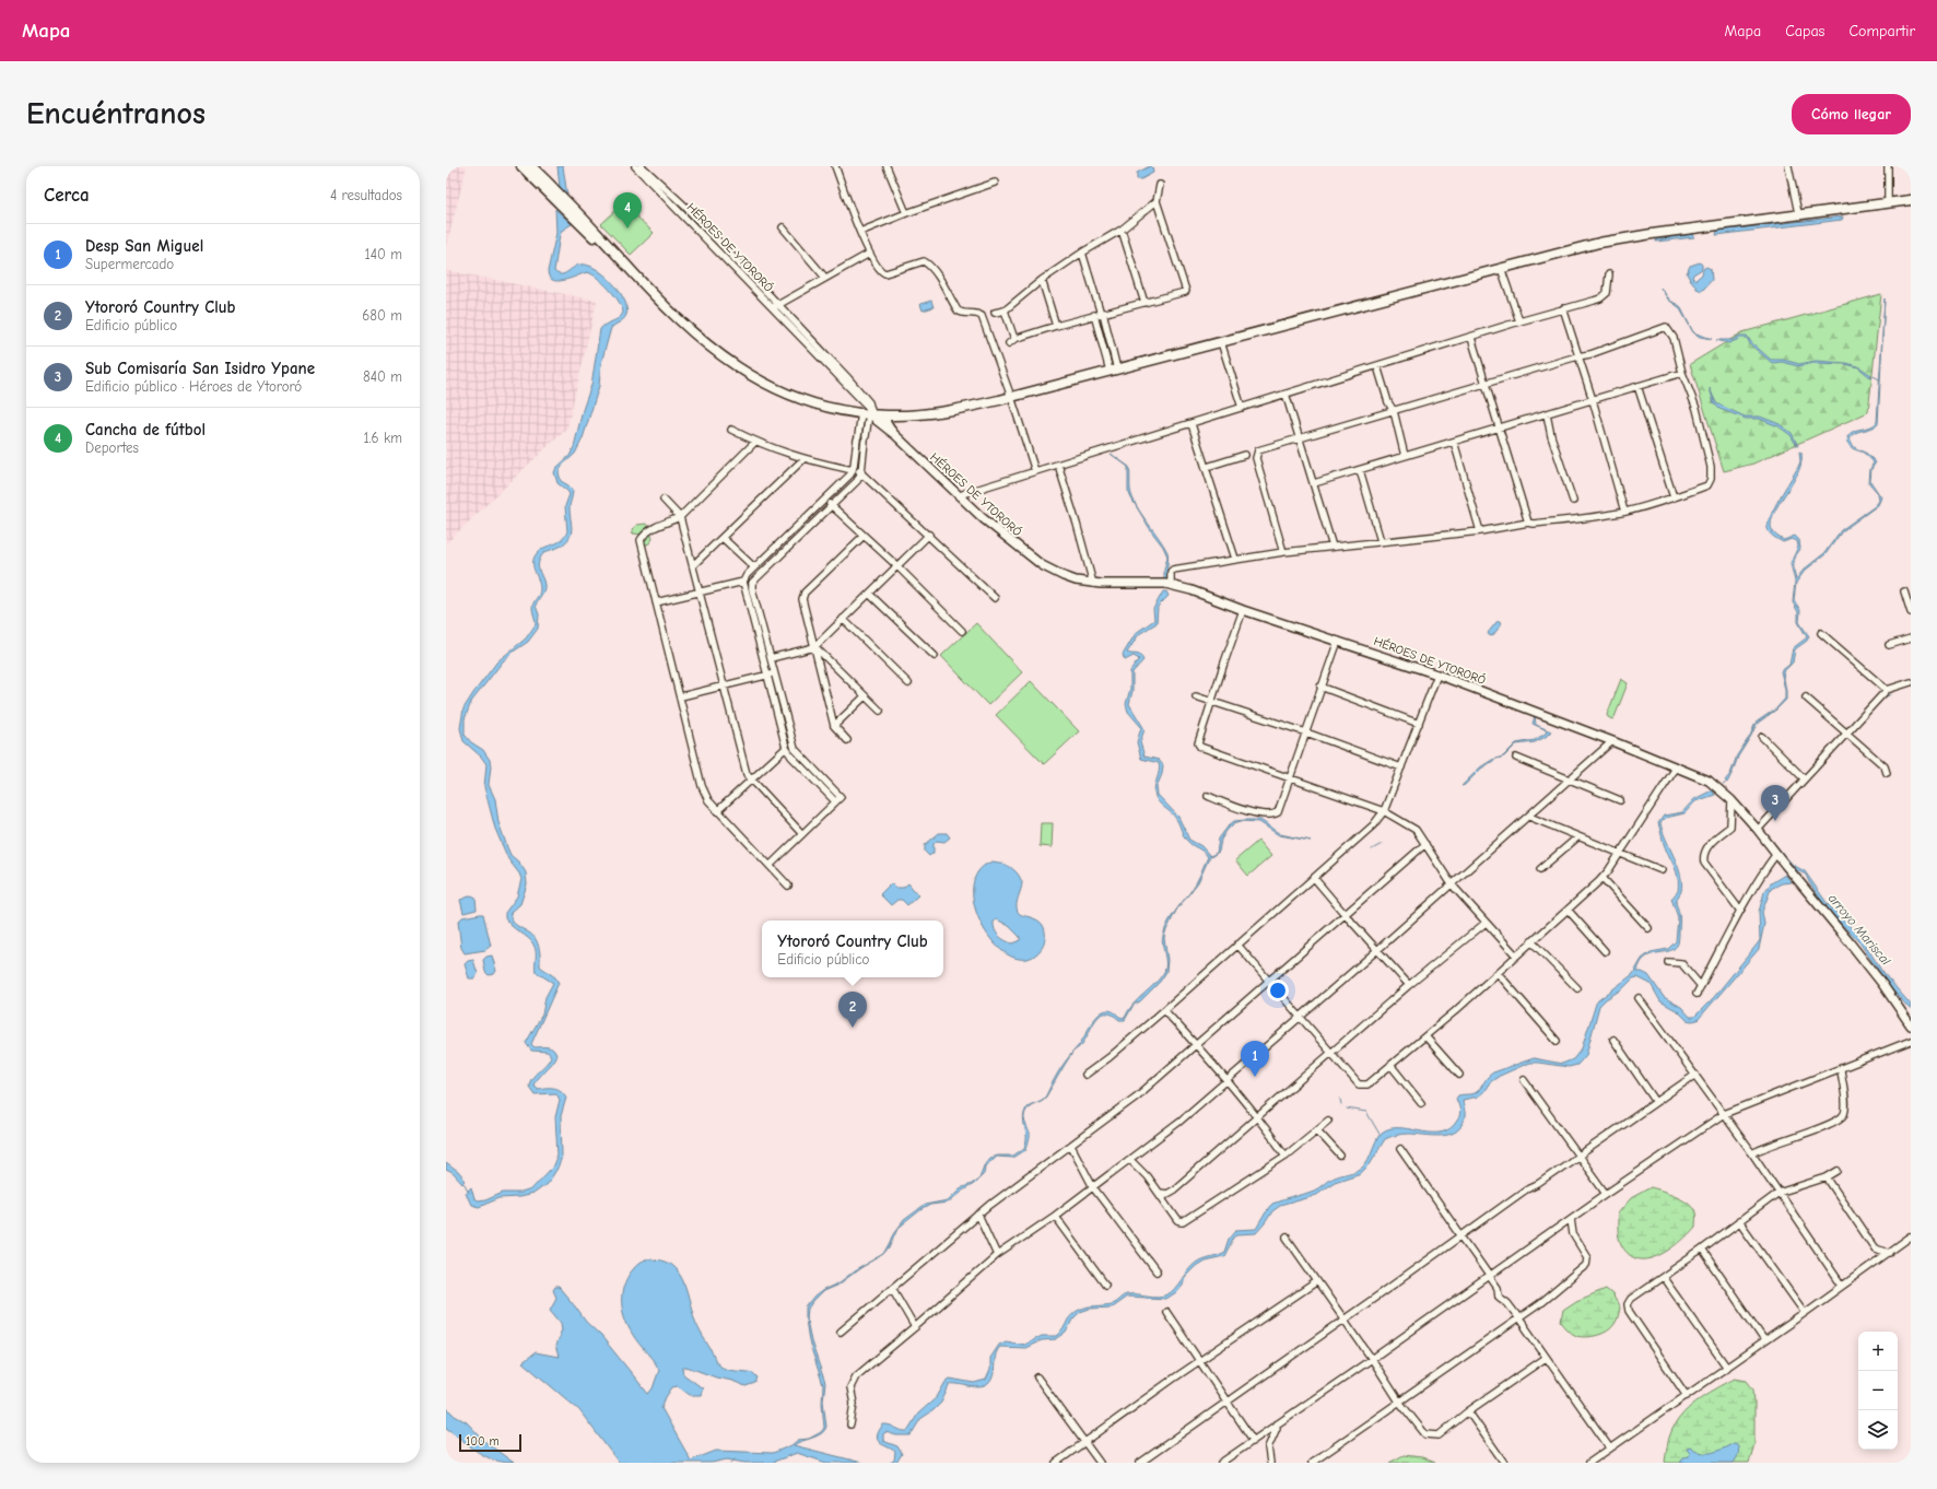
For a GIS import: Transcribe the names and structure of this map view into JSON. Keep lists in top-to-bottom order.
{
  "streets": {
    "main road": ["HÉROES DE YTORORÓ"]
  },
  "water": ["arroyo Mariscal"],
  "scale_bar": "100 m",
  "page": {
    "header": "Mapa",
    "nav": ["Mapa", "Capas", "Compartir"],
    "buttons": "Cómo llegar",
    "title": "Encuéntranos",
    "heading": ["Cerca", "4 resultados"],
    "pins": [
      "4",
      "3",
      "2",
      "1"
    ],
    "list": [
      {
        "mark": "1",
        "name": "Desp San Miguel",
        "note": "Supermercado",
        "value": "140 m"
      },
      {
        "mark": "2",
        "name": "Ytororó Country Club",
        "note": "Edificio público",
        "value": "680 m"
      },
      {
        "mark": "3",
        "name": "Sub Comisaría San Isidro Ypane",
        "note": "Edificio público · Héroes de Ytororó",
        "value": "840 m"
      },
      {
        "mark": "4",
        "name": "Cancha de fútbol",
        "note": "Deportes",
        "value": "1.6 km"
      }
    ],
    "popup": ["Ytororó Country Club", "Edificio público"],
    "map_buttons": ["+", "−"],
    "scale": "100 m"
  }
}
